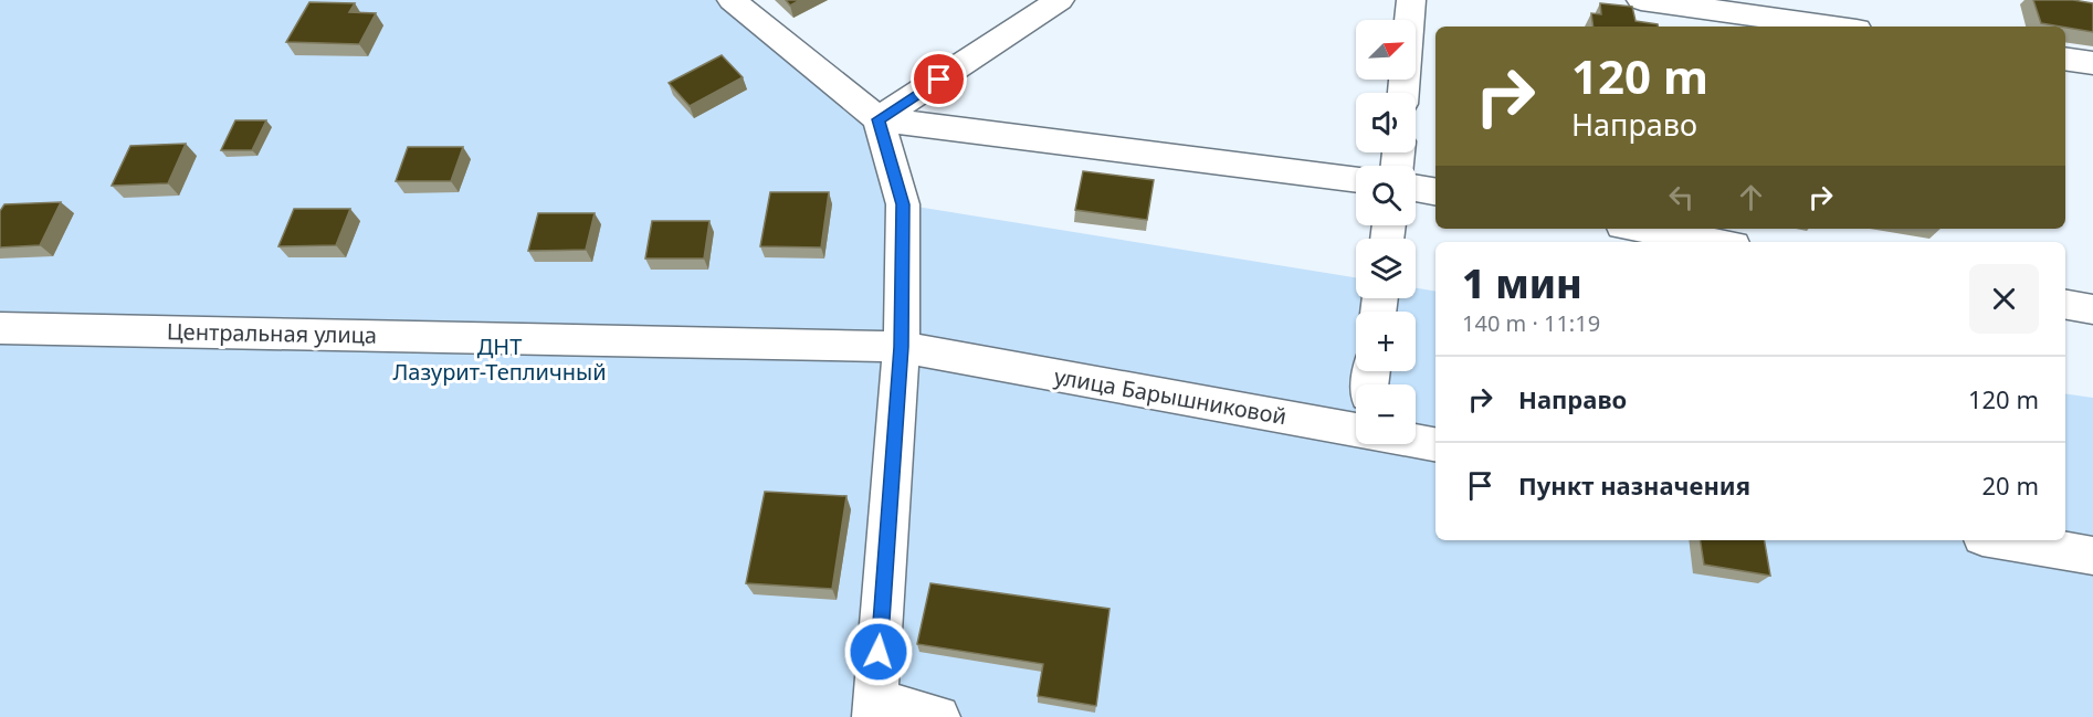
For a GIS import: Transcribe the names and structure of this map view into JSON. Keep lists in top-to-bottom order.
{
  "streets": {
    "street": ["Центральная улица", "улица Барышниковой"]
  },
  "crossings": [
    ["Центральная улица", "улица Барышниковой"]
  ],
  "parks": ["ДНТ Лазурит-Тепличный"],
  "north": "top right",
  "page": {
    "map_buttons": ["+", "−"],
    "turn": ["120 m", "Направо"],
    "heading": ["1 мин", "140 m · 11:19"],
    "list": [
      {
        "name": "Направо",
        "value": "120 m"
      },
      {
        "name": "Пункт назначения",
        "value": "20 m"
      }
    ]
  }
}
